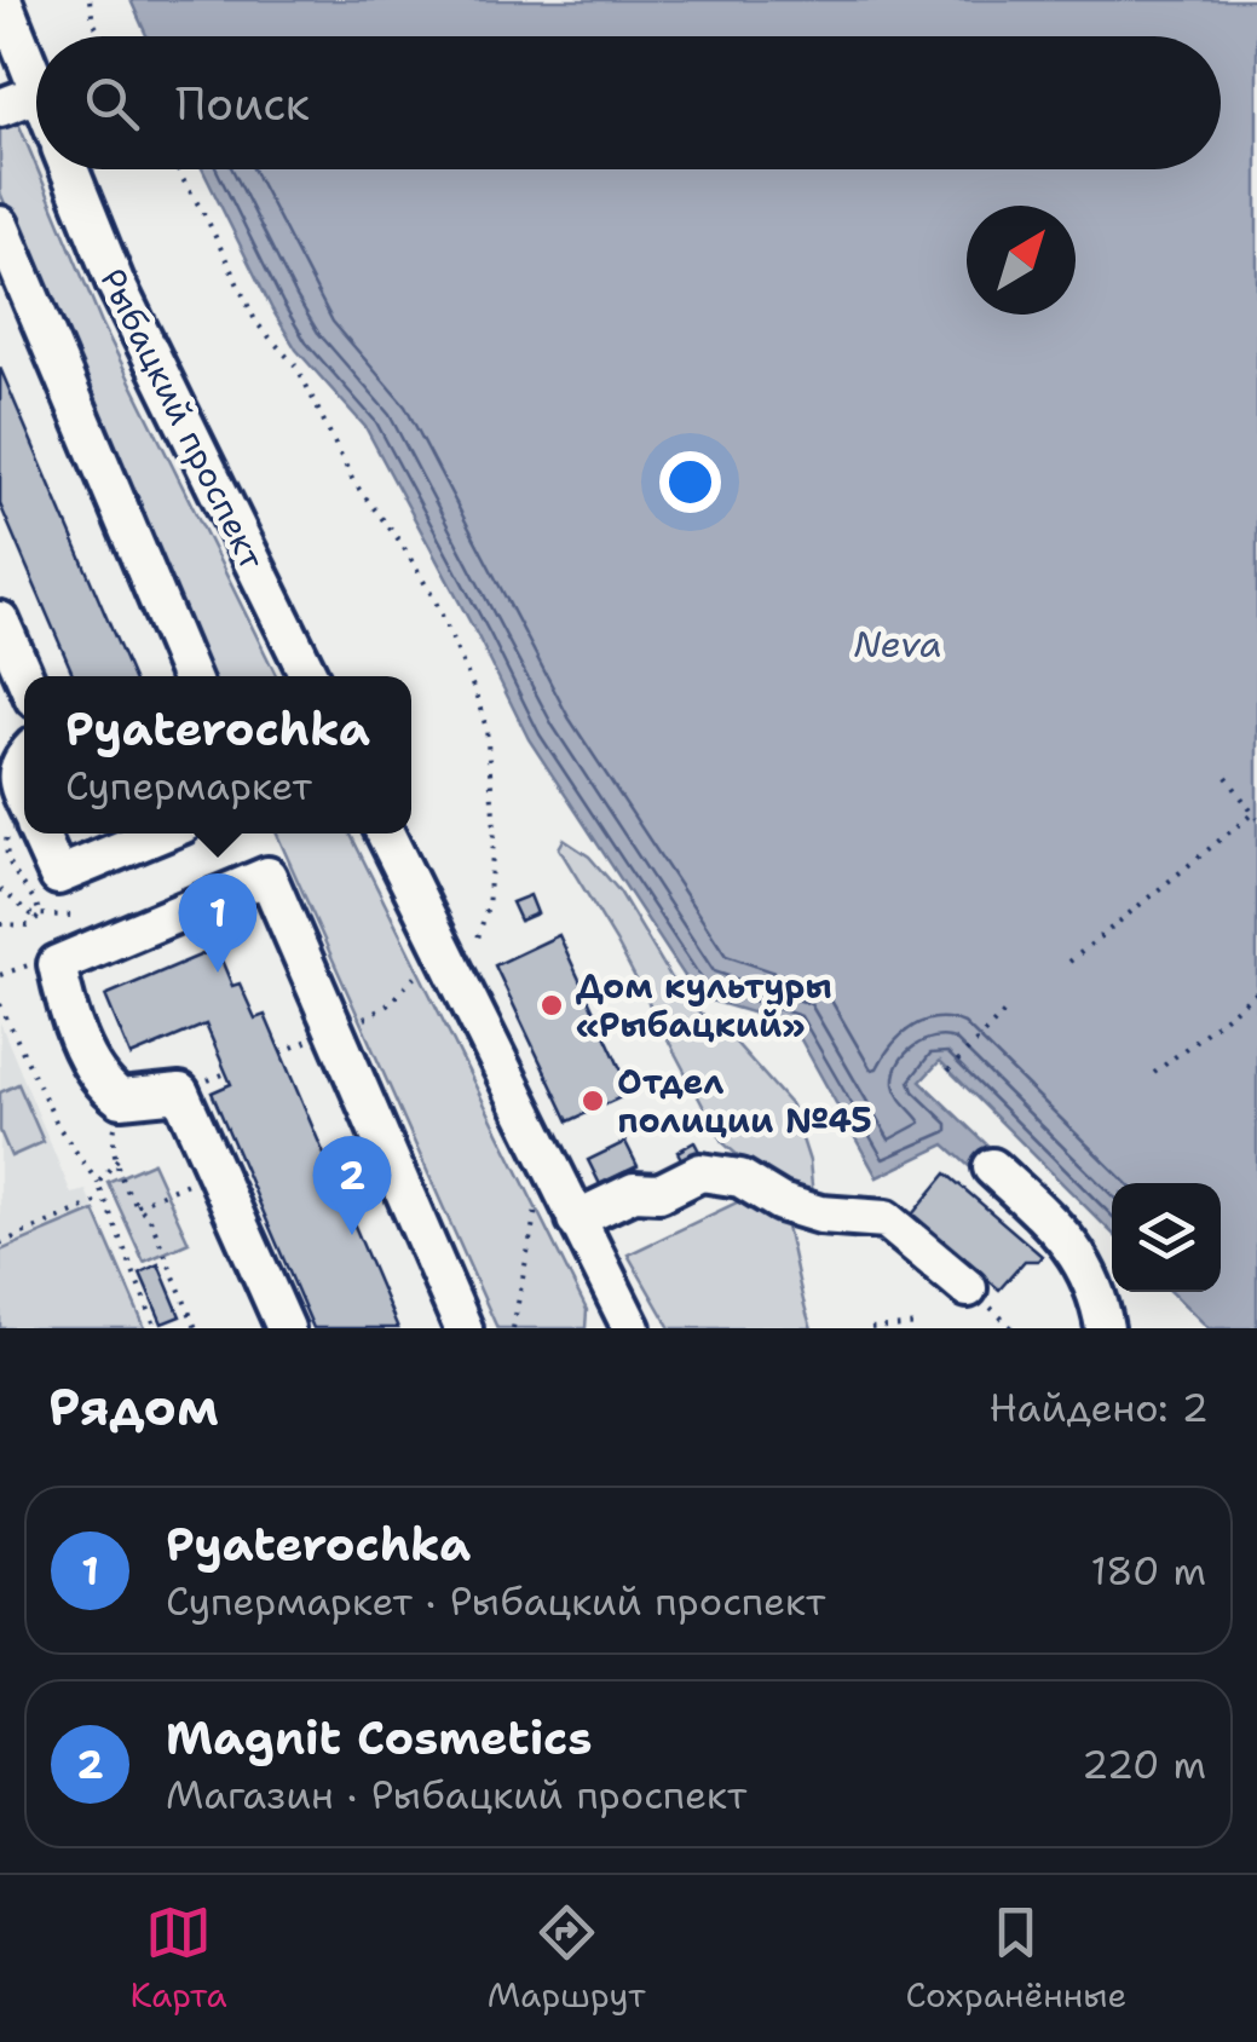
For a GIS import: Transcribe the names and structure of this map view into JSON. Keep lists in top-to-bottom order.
{
  "streets": {
    "street": ["Рыбацкий проспект"]
  },
  "water": ["Neva"],
  "places": ["Дом культуры «Рыбацкий»", "Отдел полиции №45"],
  "north": "top right",
  "page": {
    "search": "Поиск",
    "popup": ["Pyaterochka", "Супермаркет"],
    "pins": ["1", "2"],
    "heading": ["Рядом", "Найдено: 2"],
    "list": [
      {
        "mark": "1",
        "name": "Pyaterochka",
        "note": "Супермаркет · Рыбацкий проспект",
        "value": "180 m"
      },
      {
        "mark": "2",
        "name": "Magnit Cosmetics",
        "note": "Магазин · Рыбацкий проспект",
        "value": "220 m"
      }
    ],
    "nav": ["Карта", "Маршрут", "Сохранённые"]
  }
}
